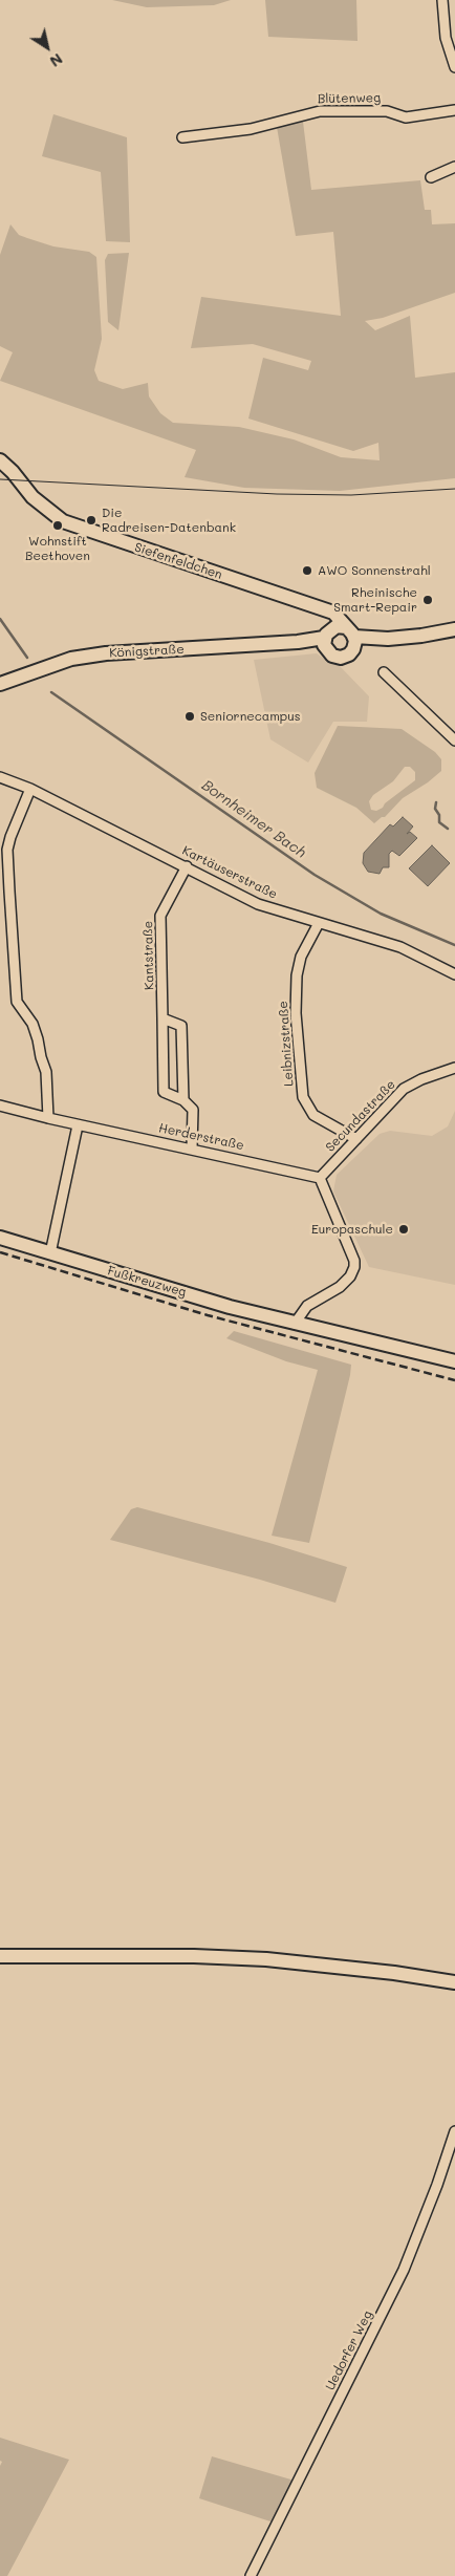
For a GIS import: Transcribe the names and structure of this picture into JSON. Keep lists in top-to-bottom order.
{
  "streets": {
    "street": [
      "Blütenweg",
      "Siefenfeldchen",
      "Königstraße",
      "Kartäuserstraße",
      "Kantstraße",
      "Leibnizstraße",
      "Secundastraße",
      "Herderstraße",
      "Fußkreuzweg",
      "Uedorfer Weg"
    ]
  },
  "crossings": [
    ["Siefenfeldchen", "Königstraße"],
    ["Kartäuserstraße", "Kantstraße"],
    ["Kartäuserstraße", "Leibnizstraße"],
    ["Leibnizstraße", "Secundastraße"],
    ["Secundastraße", "Herderstraße"]
  ],
  "water": ["Bornheimer Bach"],
  "places": [
    "Die Radreisen-Datenbank",
    "Wohnstift Beethoven",
    "AWO Sonnenstrahl",
    "Rheinische Smart-Repair",
    "Seniornecampus",
    "Europaschule"
  ],
  "north": "bottom right"
}
